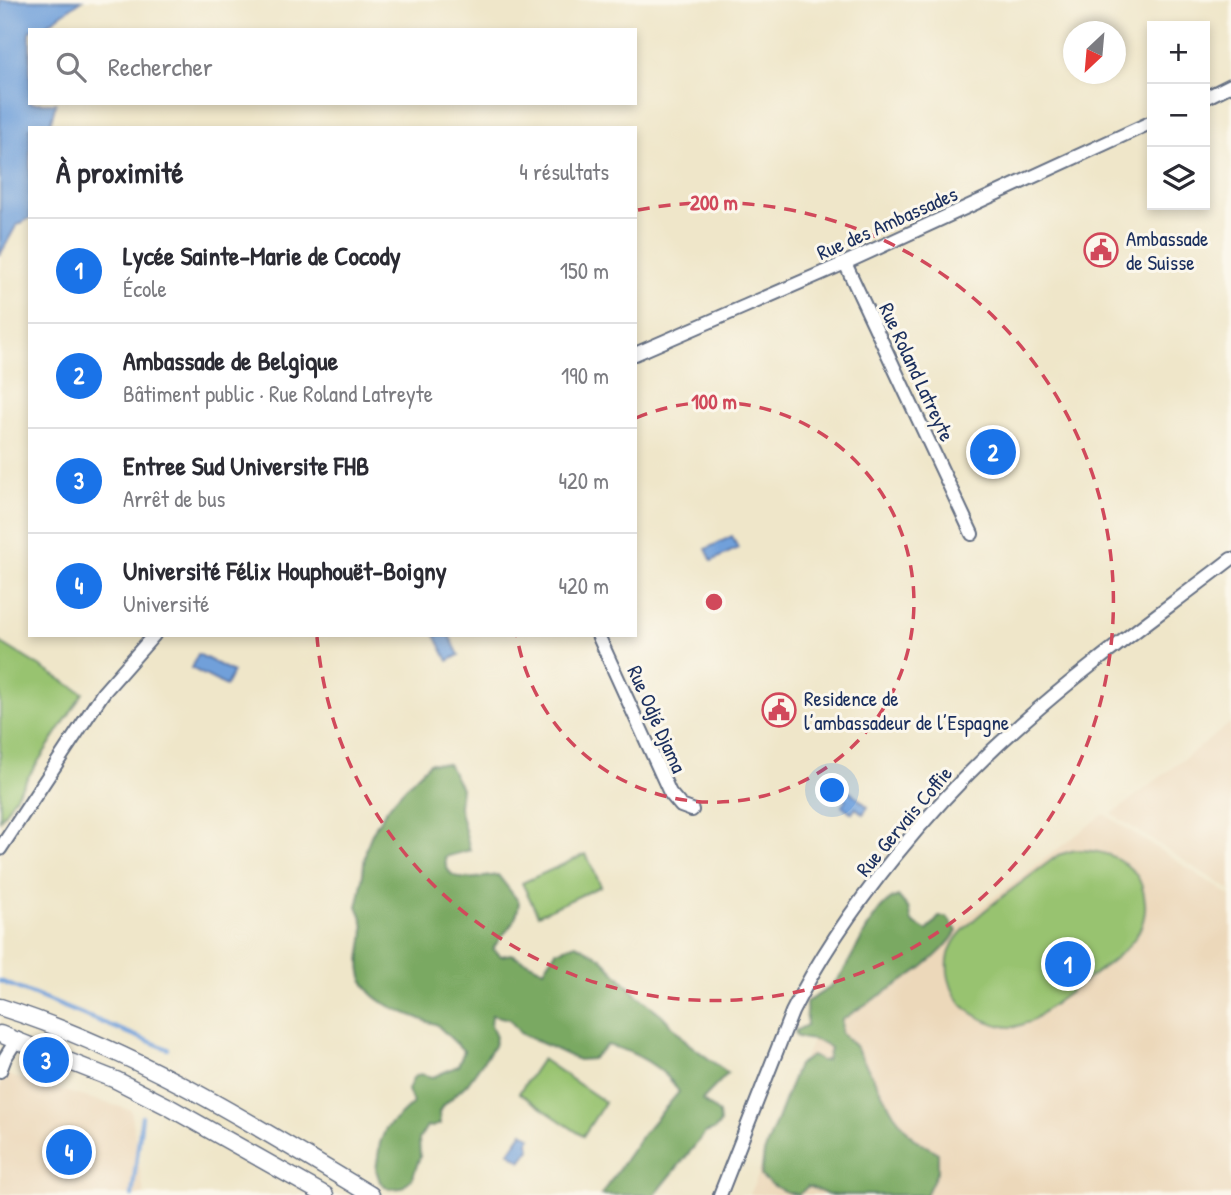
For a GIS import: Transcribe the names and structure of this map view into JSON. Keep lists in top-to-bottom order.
{
  "streets": {
    "street": [
      "Rue des Ambassades",
      "Rue Roland Latreyte",
      "Rue Odjé Djama",
      "Rue Gervais Coffie"
    ]
  },
  "crossings": [
    ["Rue des Ambassades", "Rue Roland Latreyte"]
  ],
  "places": {
    "public building": ["Ambassade de Suisse", "Residence de l’ambassadeur de l’Espagne"]
  },
  "north": "bottom left",
  "page": {
    "map_buttons": ["+", "−"],
    "search": "Rechercher",
    "heading": ["À proximité", "4 résultats"],
    "list": [
      {
        "mark": "1",
        "name": "Lycée Sainte-Marie de Cocody",
        "note": "École",
        "value": "150 m"
      },
      {
        "mark": "2",
        "name": "Ambassade de Belgique",
        "note": "Bâtiment public · Rue Roland Latreyte",
        "value": "190 m"
      },
      {
        "mark": "3",
        "name": "Entree Sud Universite FHB",
        "note": "Arrêt de bus",
        "value": "420 m"
      },
      {
        "mark": "4",
        "name": "Université Félix Houphouët-Boigny",
        "note": "Université",
        "value": "420 m"
      }
    ],
    "pins": [
      "2",
      "1",
      "3",
      "4"
    ]
  },
  "rings": ["200 m", "100 m"]
}
